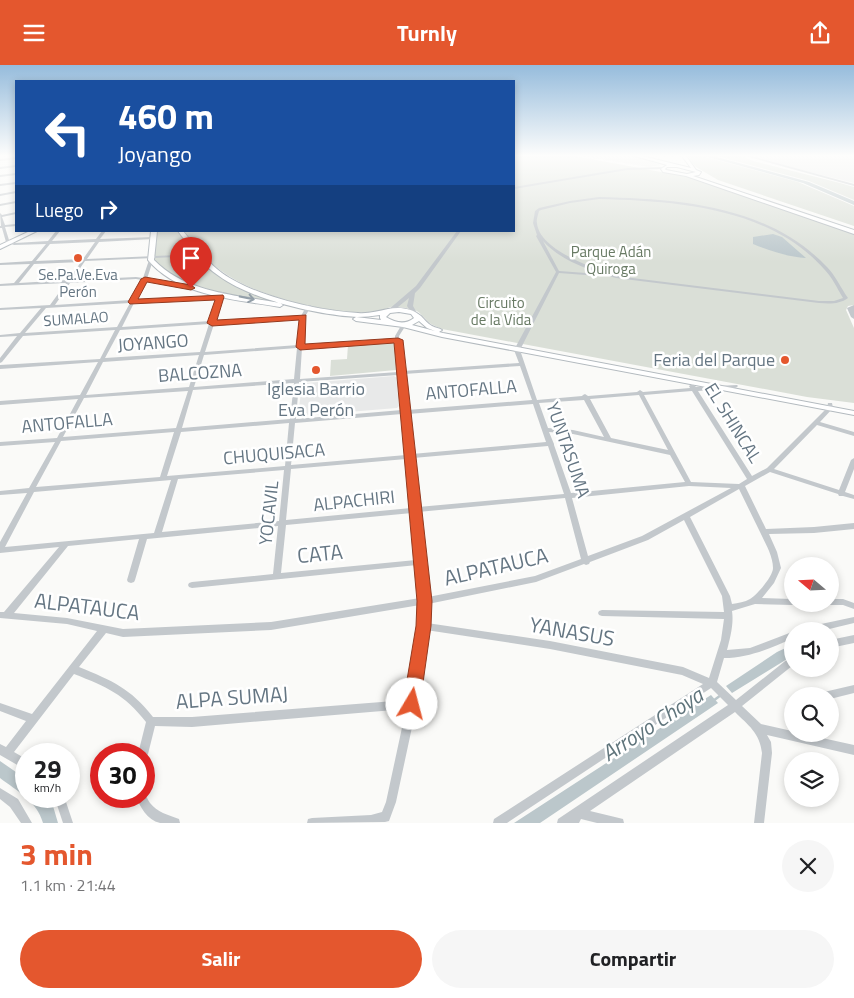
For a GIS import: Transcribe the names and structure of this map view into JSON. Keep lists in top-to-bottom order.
{
  "streets": {
    "street": [
      "SUMALAO",
      "JOYANGO",
      "BALCOZNA",
      "ANTOFALLA",
      "EL SHINCAL",
      "YUNTASUMA",
      "CHUQUISACA",
      "ALPACHIRI",
      "YOCAVIL",
      "CATA",
      "ALPATAUCA",
      "YANASUS",
      "ALPA SUMAJ"
    ]
  },
  "crossings": [
    ["SUMALAO", "YOCAVIL"],
    ["JOYANGO", "YOCAVIL"],
    ["BALCOZNA", "YUNTASUMA"],
    ["BALCOZNA", "YOCAVIL"],
    ["ANTOFALLA", "EL SHINCAL"],
    ["ANTOFALLA", "YUNTASUMA"],
    ["ANTOFALLA", "YOCAVIL"],
    ["EL SHINCAL", "ALPACHIRI"],
    ["EL SHINCAL", "ALPATAUCA"],
    ["YUNTASUMA", "CHUQUISACA"],
    ["YUNTASUMA", "ALPACHIRI"],
    ["YUNTASUMA", "ALPATAUCA"],
    ["CHUQUISACA", "YOCAVIL"],
    ["ALPACHIRI", "YOCAVIL"],
    ["ALPACHIRI", "ALPATAUCA"],
    ["YOCAVIL", "CATA"]
  ],
  "water": ["Arroyo Choya"],
  "parks": ["Parque Adán Quiroga", "Circuito de la Vida"],
  "places": ["Se.Pa.Ve.Eva Perón", "Feria del Parque", "Iglesia Barrio Eva Perón"],
  "north": "left",
  "page": {
    "header": "Turnly",
    "turn": ["460 m", "Joyango"],
    "then": "Luego",
    "speed": "29 km/h",
    "limit": "30",
    "heading": ["3 min", "1.1 km · 21:44"],
    "buttons": ["Salir", "Compartir"]
  }
}
